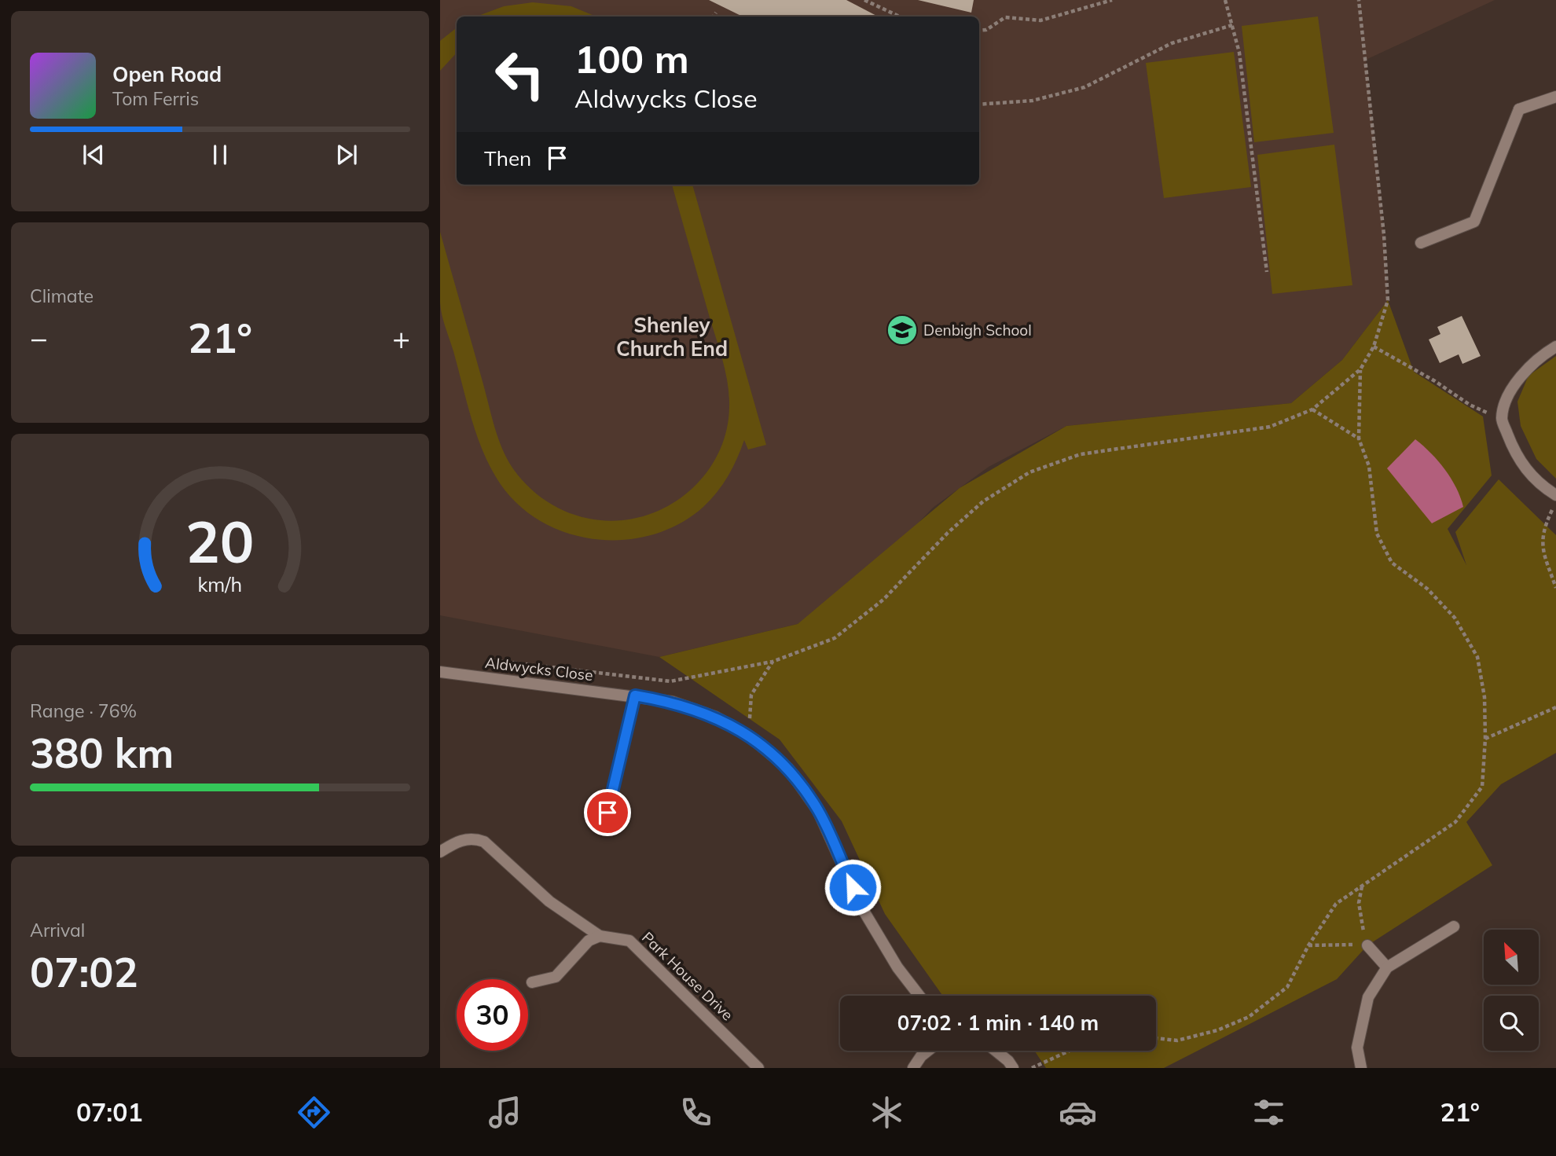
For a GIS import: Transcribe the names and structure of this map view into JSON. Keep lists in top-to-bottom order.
{
  "streets": {
    "street": ["Aldwycks Close", "Park House Drive"]
  },
  "districts": ["Shenley Church End"],
  "places": {
    "school or university": ["Denbigh School"]
  },
  "north": "top left",
  "page": {
    "turn": ["100 m", "Aldwycks Close"],
    "song": ["Open Road", "Tom Ferris"],
    "then": "Then",
    "tile": [
      "Climate",
      ["Range · 76%", "380 km"],
      ["Arrival", "07:02"]
    ],
    "heat": ["−", "21°", "+"],
    "limit": "30",
    "trip": "07:02 · 1 min · 140 m",
    "tabs": ["07:01", "21°"],
    "gauge": ["20", "km/h"]
  }
}
